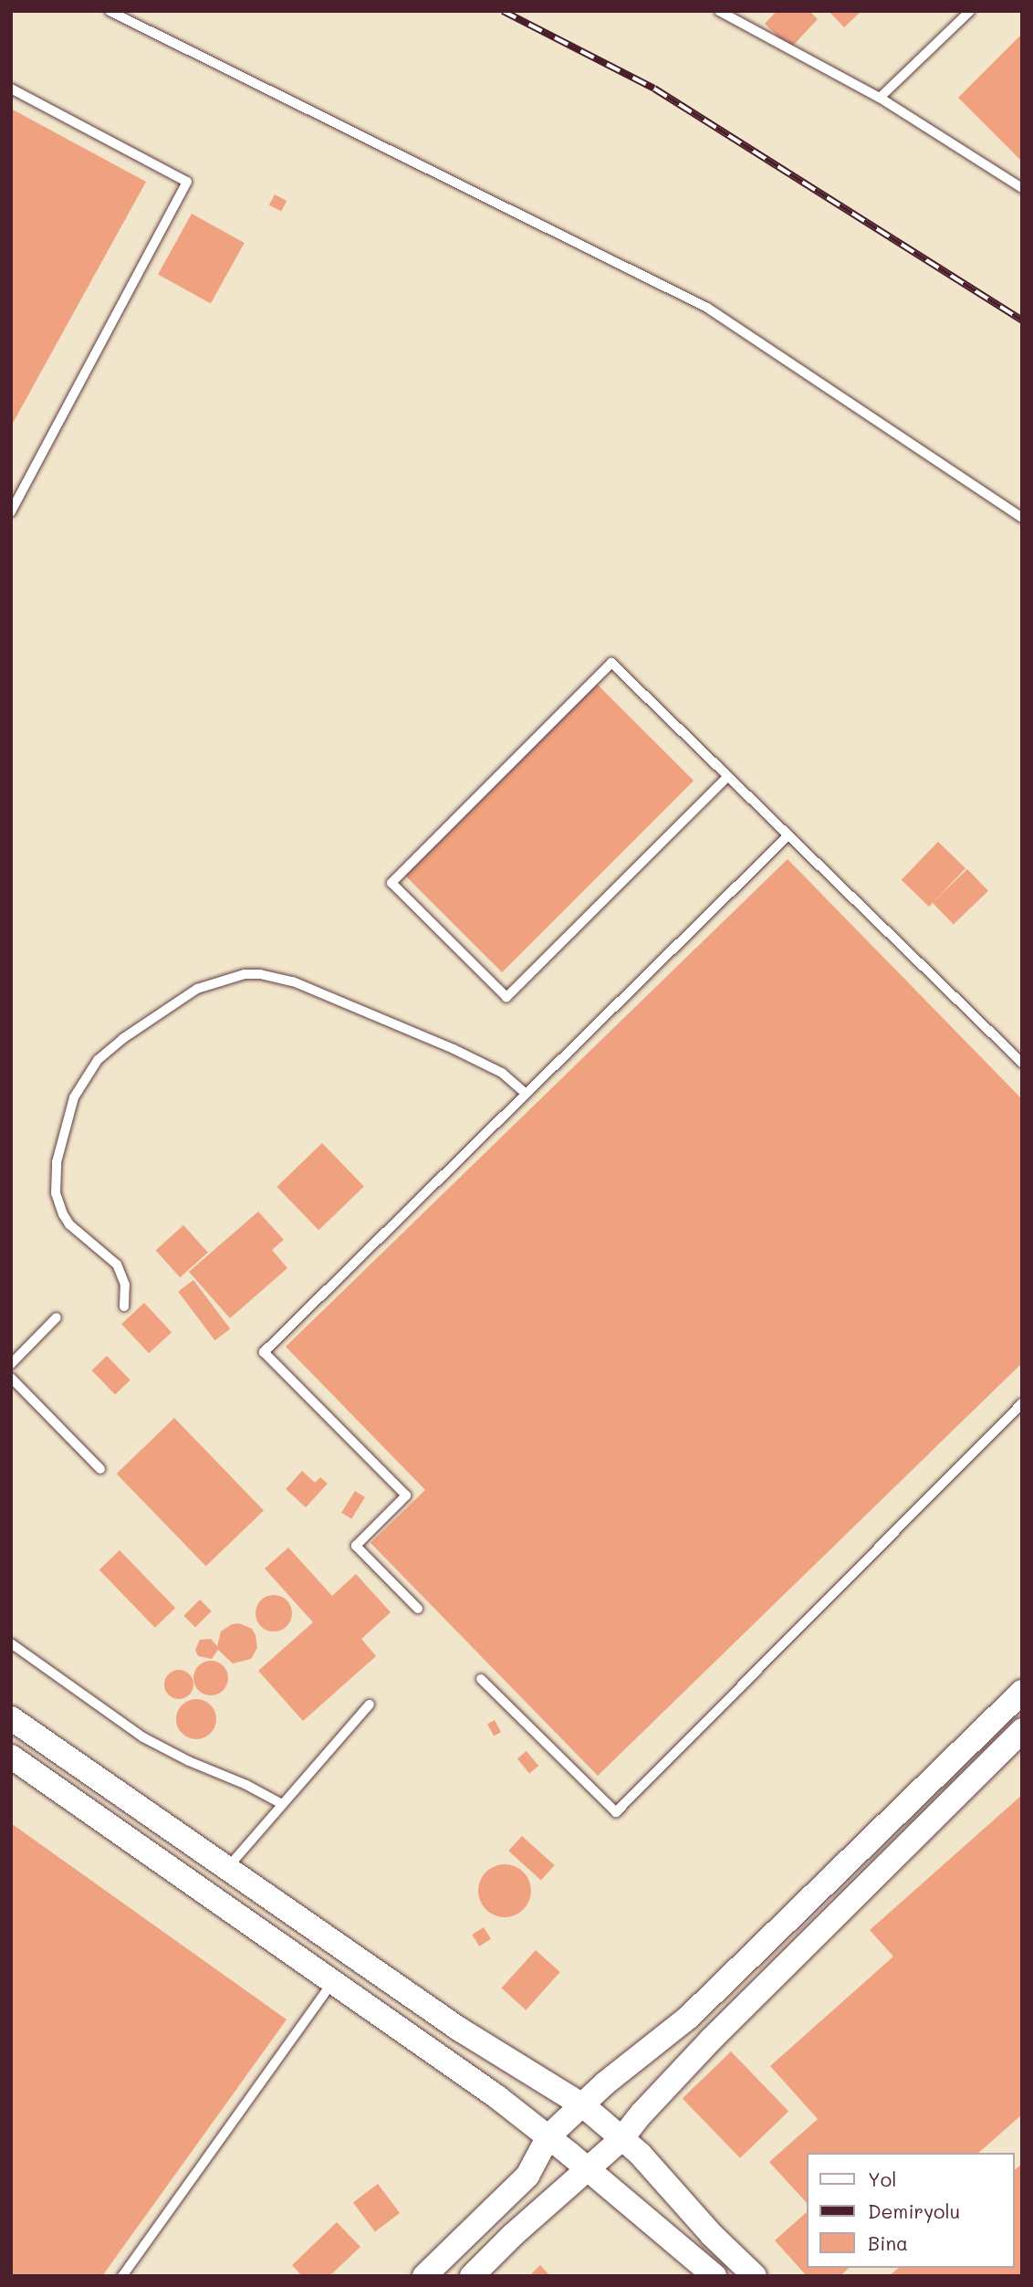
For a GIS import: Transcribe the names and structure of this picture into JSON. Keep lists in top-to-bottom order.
{
  "legend": ["Yol", "Demiryolu", "Bina"]
}
